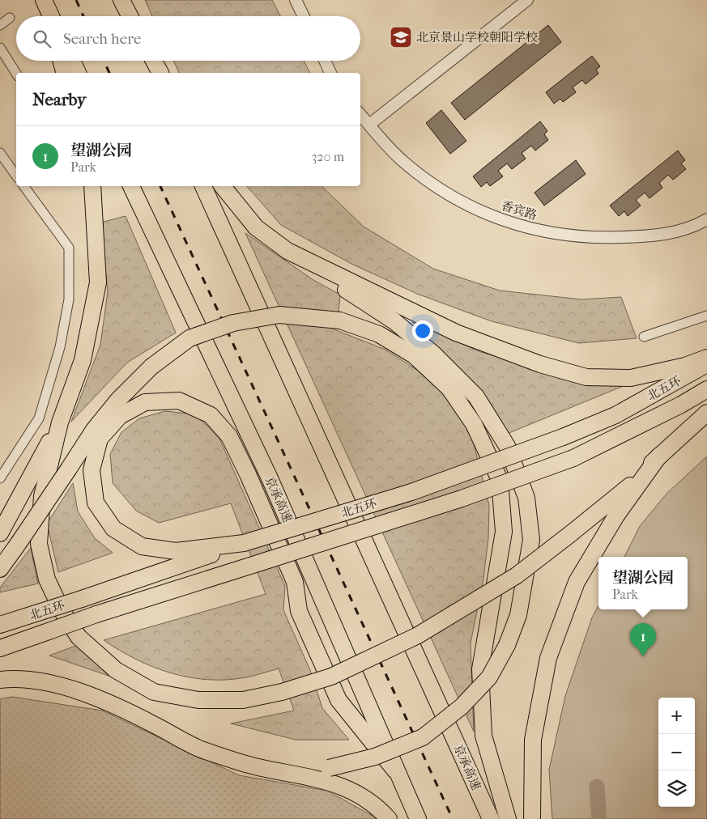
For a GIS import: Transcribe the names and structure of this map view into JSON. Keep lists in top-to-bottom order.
{
  "streets": {
    "highway": ["北五环", "京承高速"],
    "street": ["香宾路"]
  },
  "places": {
    "school or university": ["北京景山学校朝阳学校"]
  },
  "page": {
    "search": "Search here",
    "heading": "Nearby",
    "list": [
      {
        "mark": "1",
        "name": "望湖公园",
        "note": "Park",
        "value": "320 m"
      }
    ],
    "popup": ["望湖公园", "Park"],
    "pins": "1",
    "map_buttons": ["+", "−"]
  }
}
